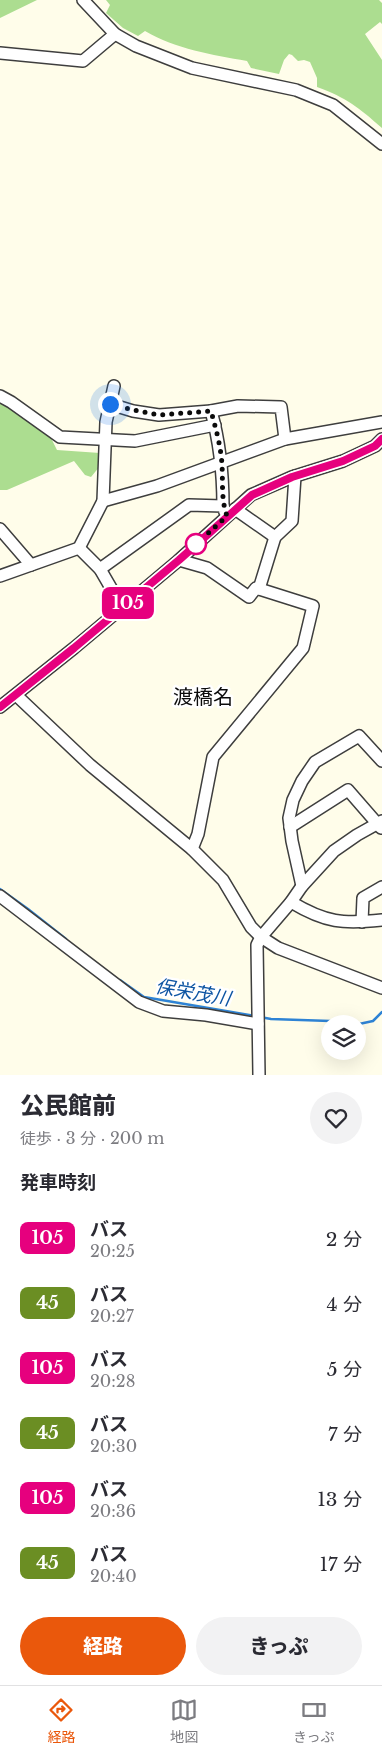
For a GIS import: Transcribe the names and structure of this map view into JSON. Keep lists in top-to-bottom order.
{
  "districts": ["渡橋名"],
  "water": ["保栄茂川"],
  "lines": ["bus line 105"],
  "page": {
    "on_map": "105",
    "heading": [
      ["公民館前", "徒歩 · 3 分 · 200 m"],
      "発車時刻"
    ],
    "list": [
      {
        "mark": "105",
        "name": "バス",
        "note": "20:25",
        "value": "2 分"
      },
      {
        "mark": "45",
        "name": "バス",
        "note": "20:27",
        "value": "4 分"
      },
      {
        "mark": "105",
        "name": "バス",
        "note": "20:28",
        "value": "5 分"
      },
      {
        "mark": "45",
        "name": "バス",
        "note": "20:30",
        "value": "7 分"
      },
      {
        "mark": "105",
        "name": "バス",
        "note": "20:36",
        "value": "13 分"
      },
      {
        "mark": "45",
        "name": "バス",
        "note": "20:40",
        "value": "17 分"
      }
    ],
    "buttons": ["経路", "きっぷ"],
    "tabs": ["経路", "地図", "きっぷ"]
  }
}
